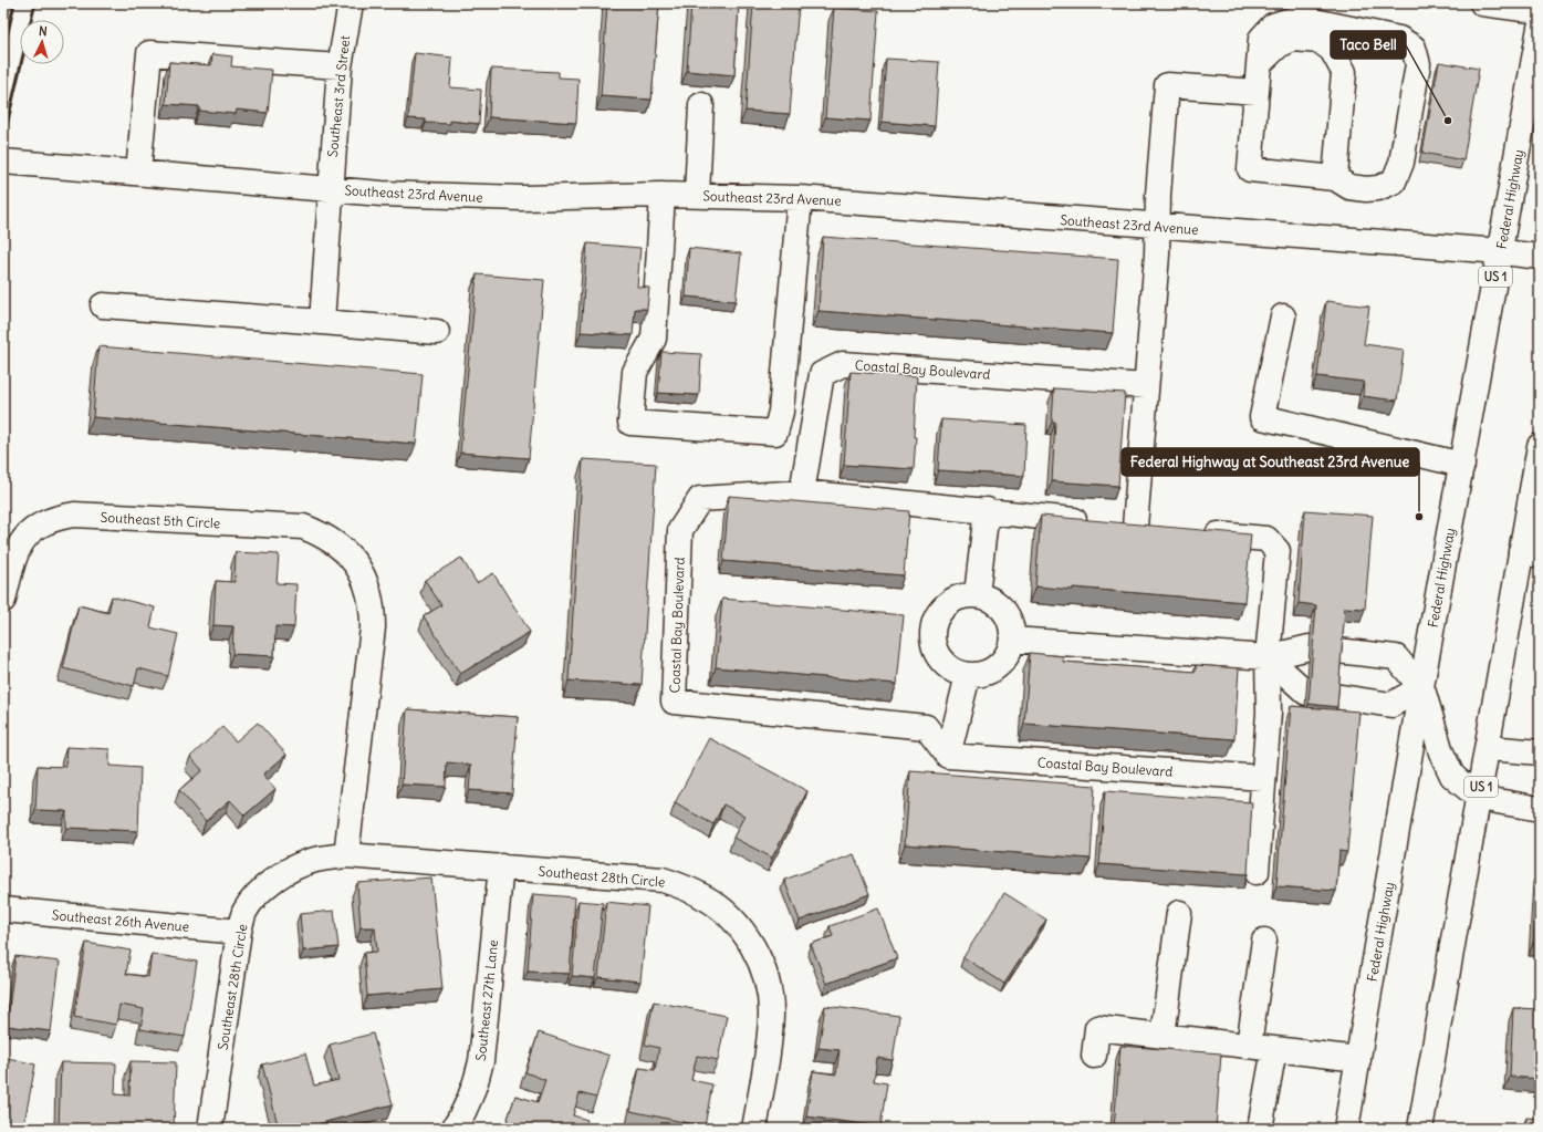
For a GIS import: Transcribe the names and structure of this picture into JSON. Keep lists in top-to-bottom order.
{
  "streets": {
    "street": [
      "Southeast 3rd Street",
      "Southeast 23rd Avenue",
      "Federal Highway",
      "US 1",
      "Coastal Bay Boulevard",
      "Southeast 5th Circle",
      "Southeast 28th Circle",
      "Southeast 26th Avenue",
      "Southeast 27th Lane"
    ]
  },
  "crossings": [
    ["Southeast 3rd Street", "Southeast 23rd Avenue"],
    ["Southeast 23rd Avenue", "Federal Highway"],
    ["Southeast 5th Circle", "Southeast 28th Circle"],
    ["Southeast 28th Circle", "Southeast 26th Avenue"],
    ["Southeast 28th Circle", "Southeast 27th Lane"]
  ],
  "places": ["Taco Bell", "Federal Highway at Southeast 23rd Avenue"],
  "north": "top"
}
